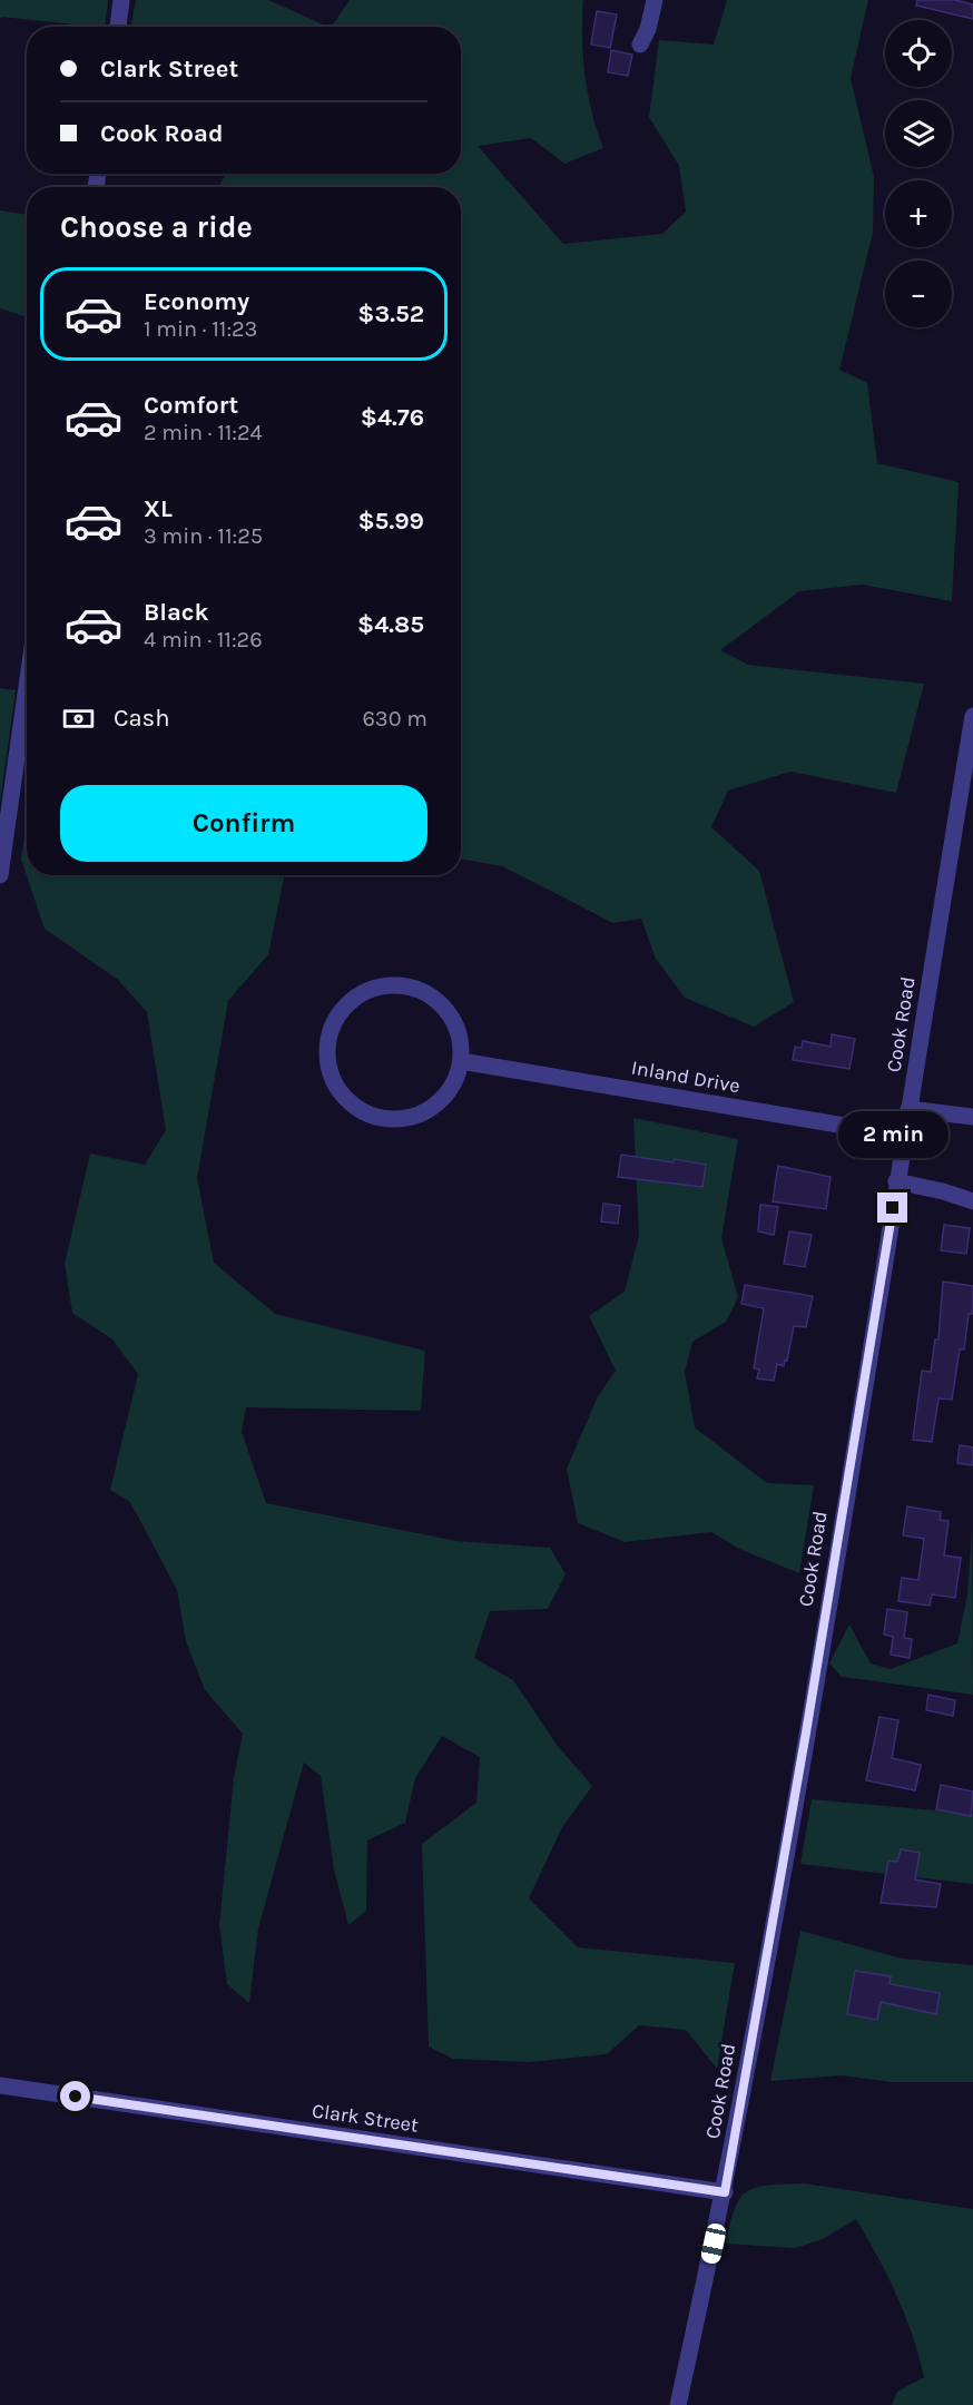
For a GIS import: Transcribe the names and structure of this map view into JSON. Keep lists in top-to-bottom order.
{
  "streets": {
    "street": ["Cook Road", "Inland Drive", "Clark Street"]
  },
  "crossings": [
    ["Cook Road", "Inland Drive"],
    ["Cook Road", "Clark Street"]
  ],
  "page": {
    "map_buttons": ["+", "−"],
    "banner": ["Clark Street", "Cook Road"],
    "heading": "Choose a ride",
    "list": [
      {
        "name": "Economy",
        "note": "1 min · 11:23",
        "value": "$3.52"
      },
      {
        "name": "Comfort",
        "note": "2 min · 11:24",
        "value": "$4.76"
      },
      {
        "name": "XL",
        "note": "3 min · 11:25",
        "value": "$5.99"
      },
      {
        "name": "Black",
        "note": "4 min · 11:26",
        "value": "$4.85"
      }
    ],
    "pay": ["Cash", "630 m"],
    "buttons": "Confirm",
    "bubble": "2 min"
  }
}
